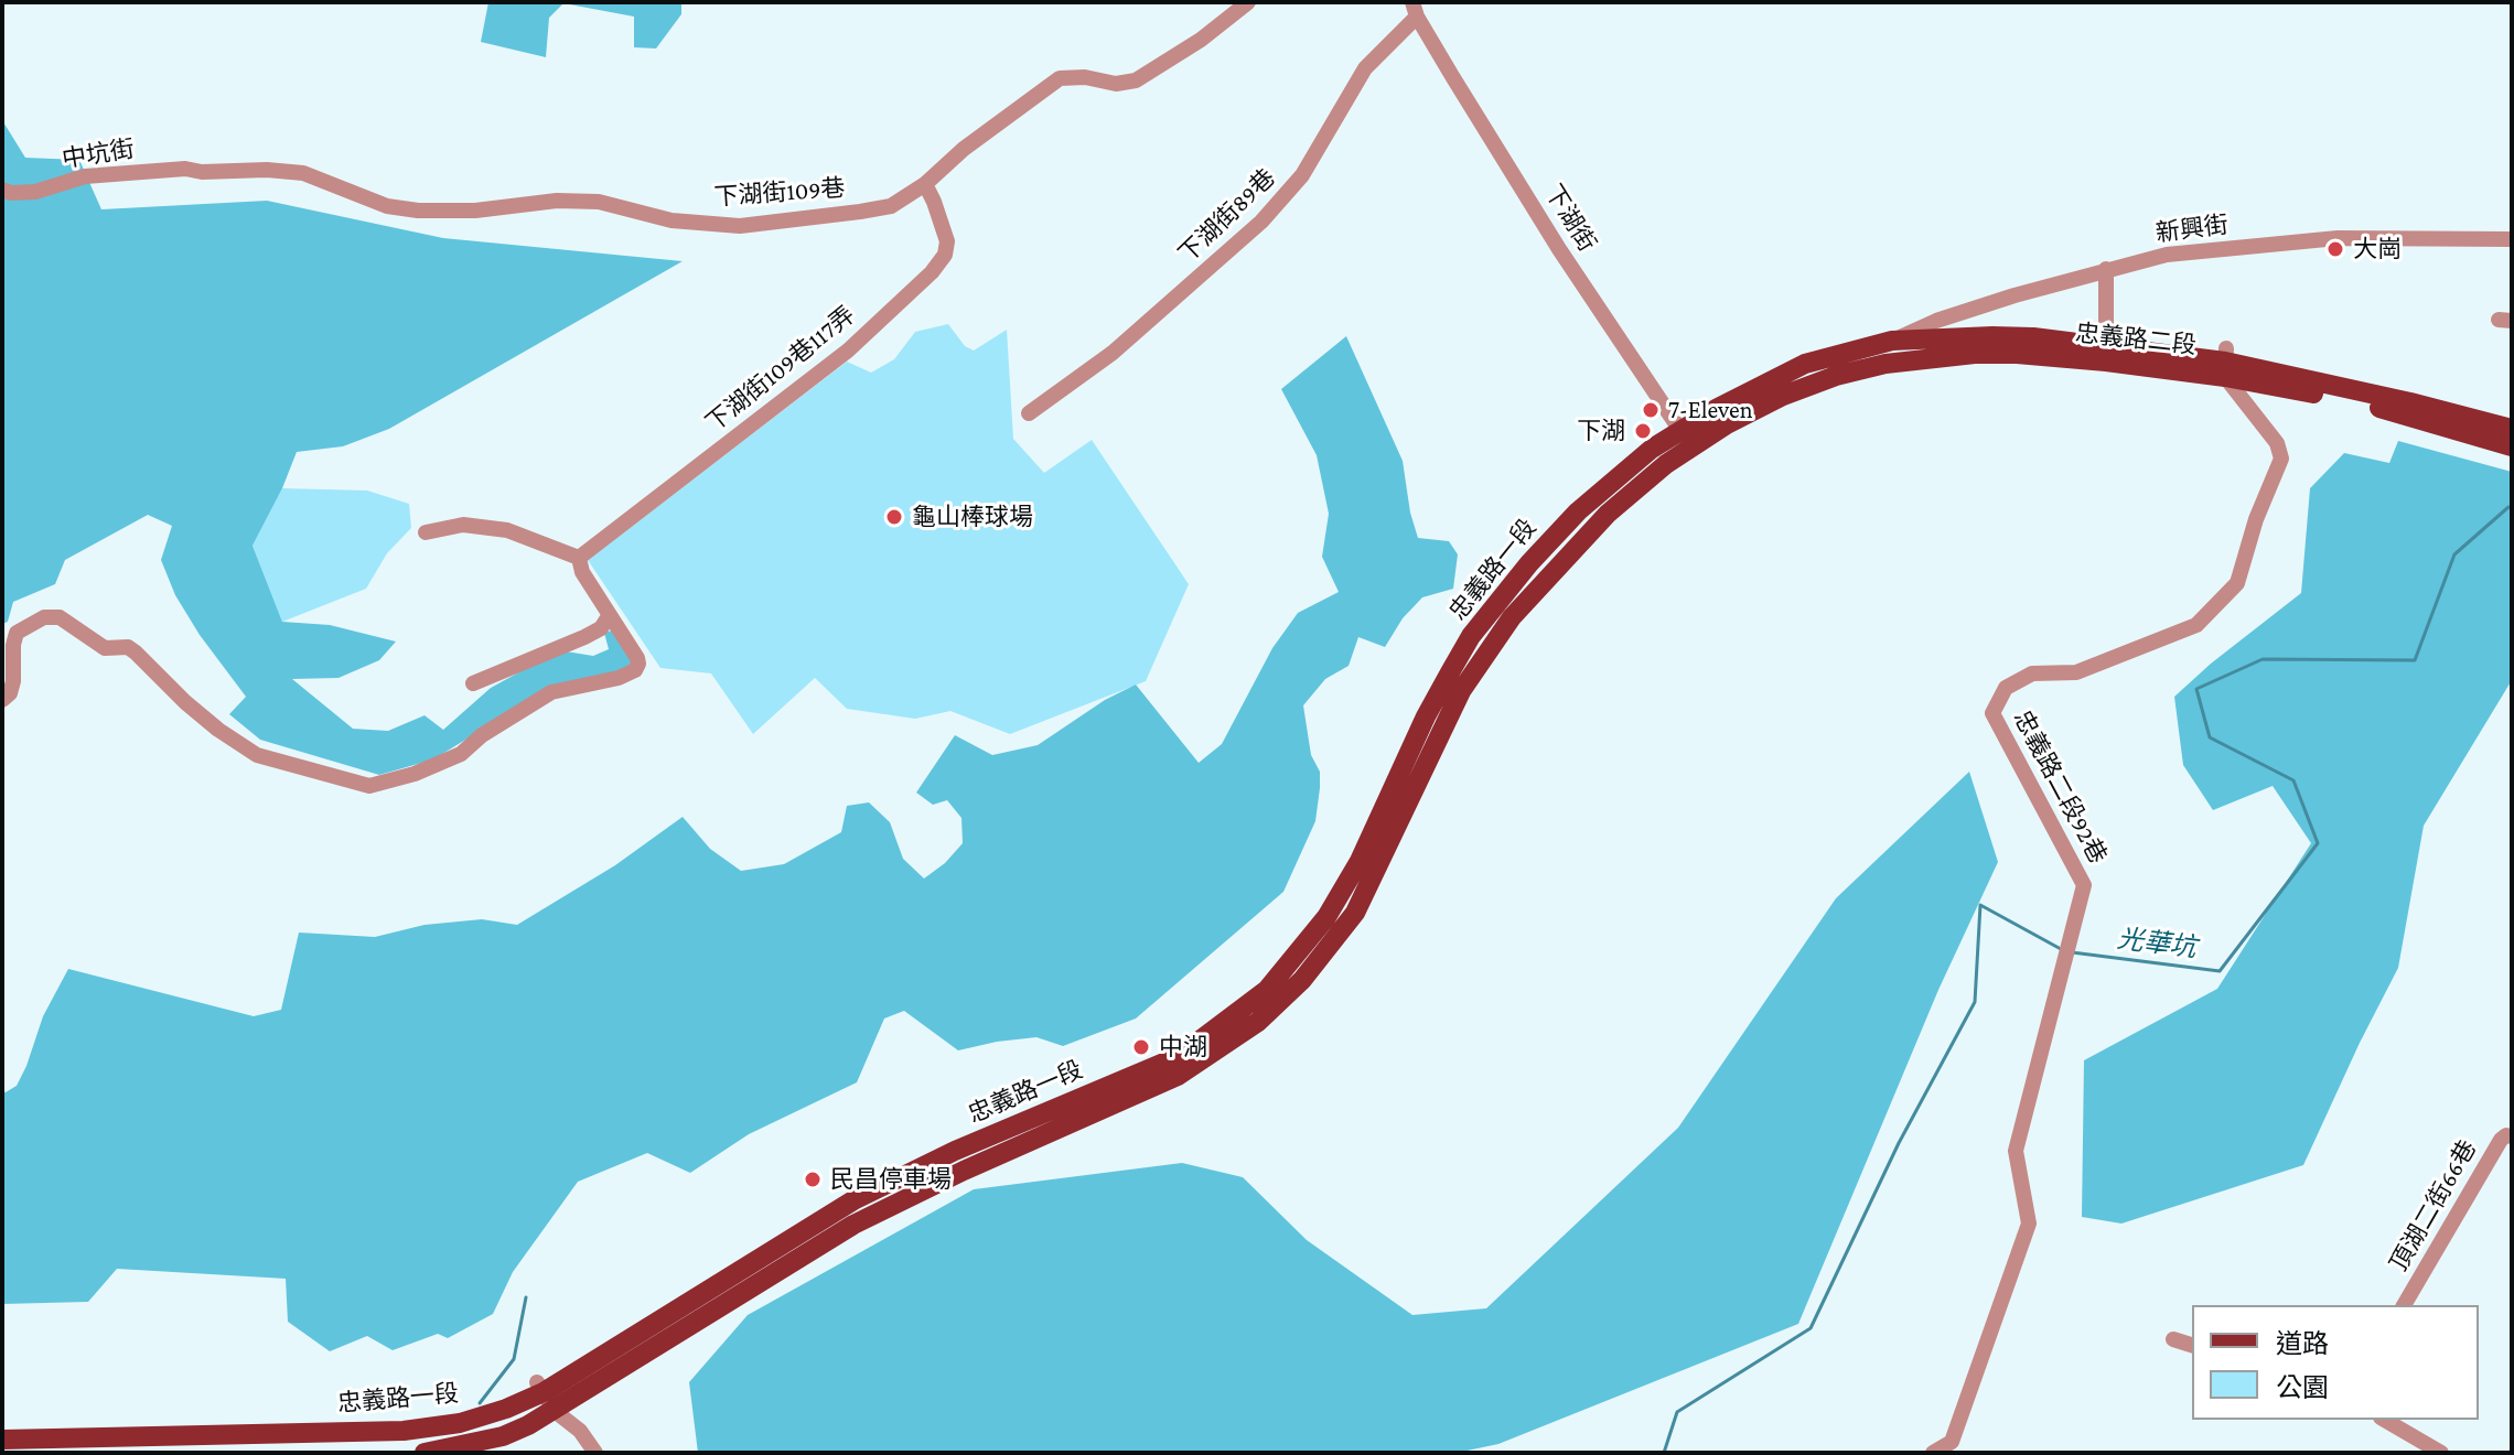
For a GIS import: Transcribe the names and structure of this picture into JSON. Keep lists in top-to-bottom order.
{
  "streets": {
    "main road": ["忠義路二段", "忠義路一段"],
    "street": [
      "中坑街",
      "下湖街109巷",
      "下湖街89巷",
      "下湖街",
      "新興街",
      "下湖街109巷117弄",
      "忠義路二段92巷",
      "頂湖二街66巷"
    ]
  },
  "crossings": [
    ["中坑街", "下湖街109巷"],
    ["下湖街109巷", "下湖街109巷117弄"],
    ["下湖街89巷", "下湖街"],
    ["下湖街", "忠義路二段"],
    ["下湖街", "忠義路一段"],
    ["新興街", "忠義路二段"],
    ["忠義路二段", "忠義路一段"],
    ["忠義路二段", "忠義路二段92巷"]
  ],
  "water": ["光華坑"],
  "places": [
    "大崗",
    "7-Eleven",
    "下湖",
    "龜山棒球場",
    "中湖",
    "民昌停車場"
  ],
  "legend": ["道路", "公園"]
}
